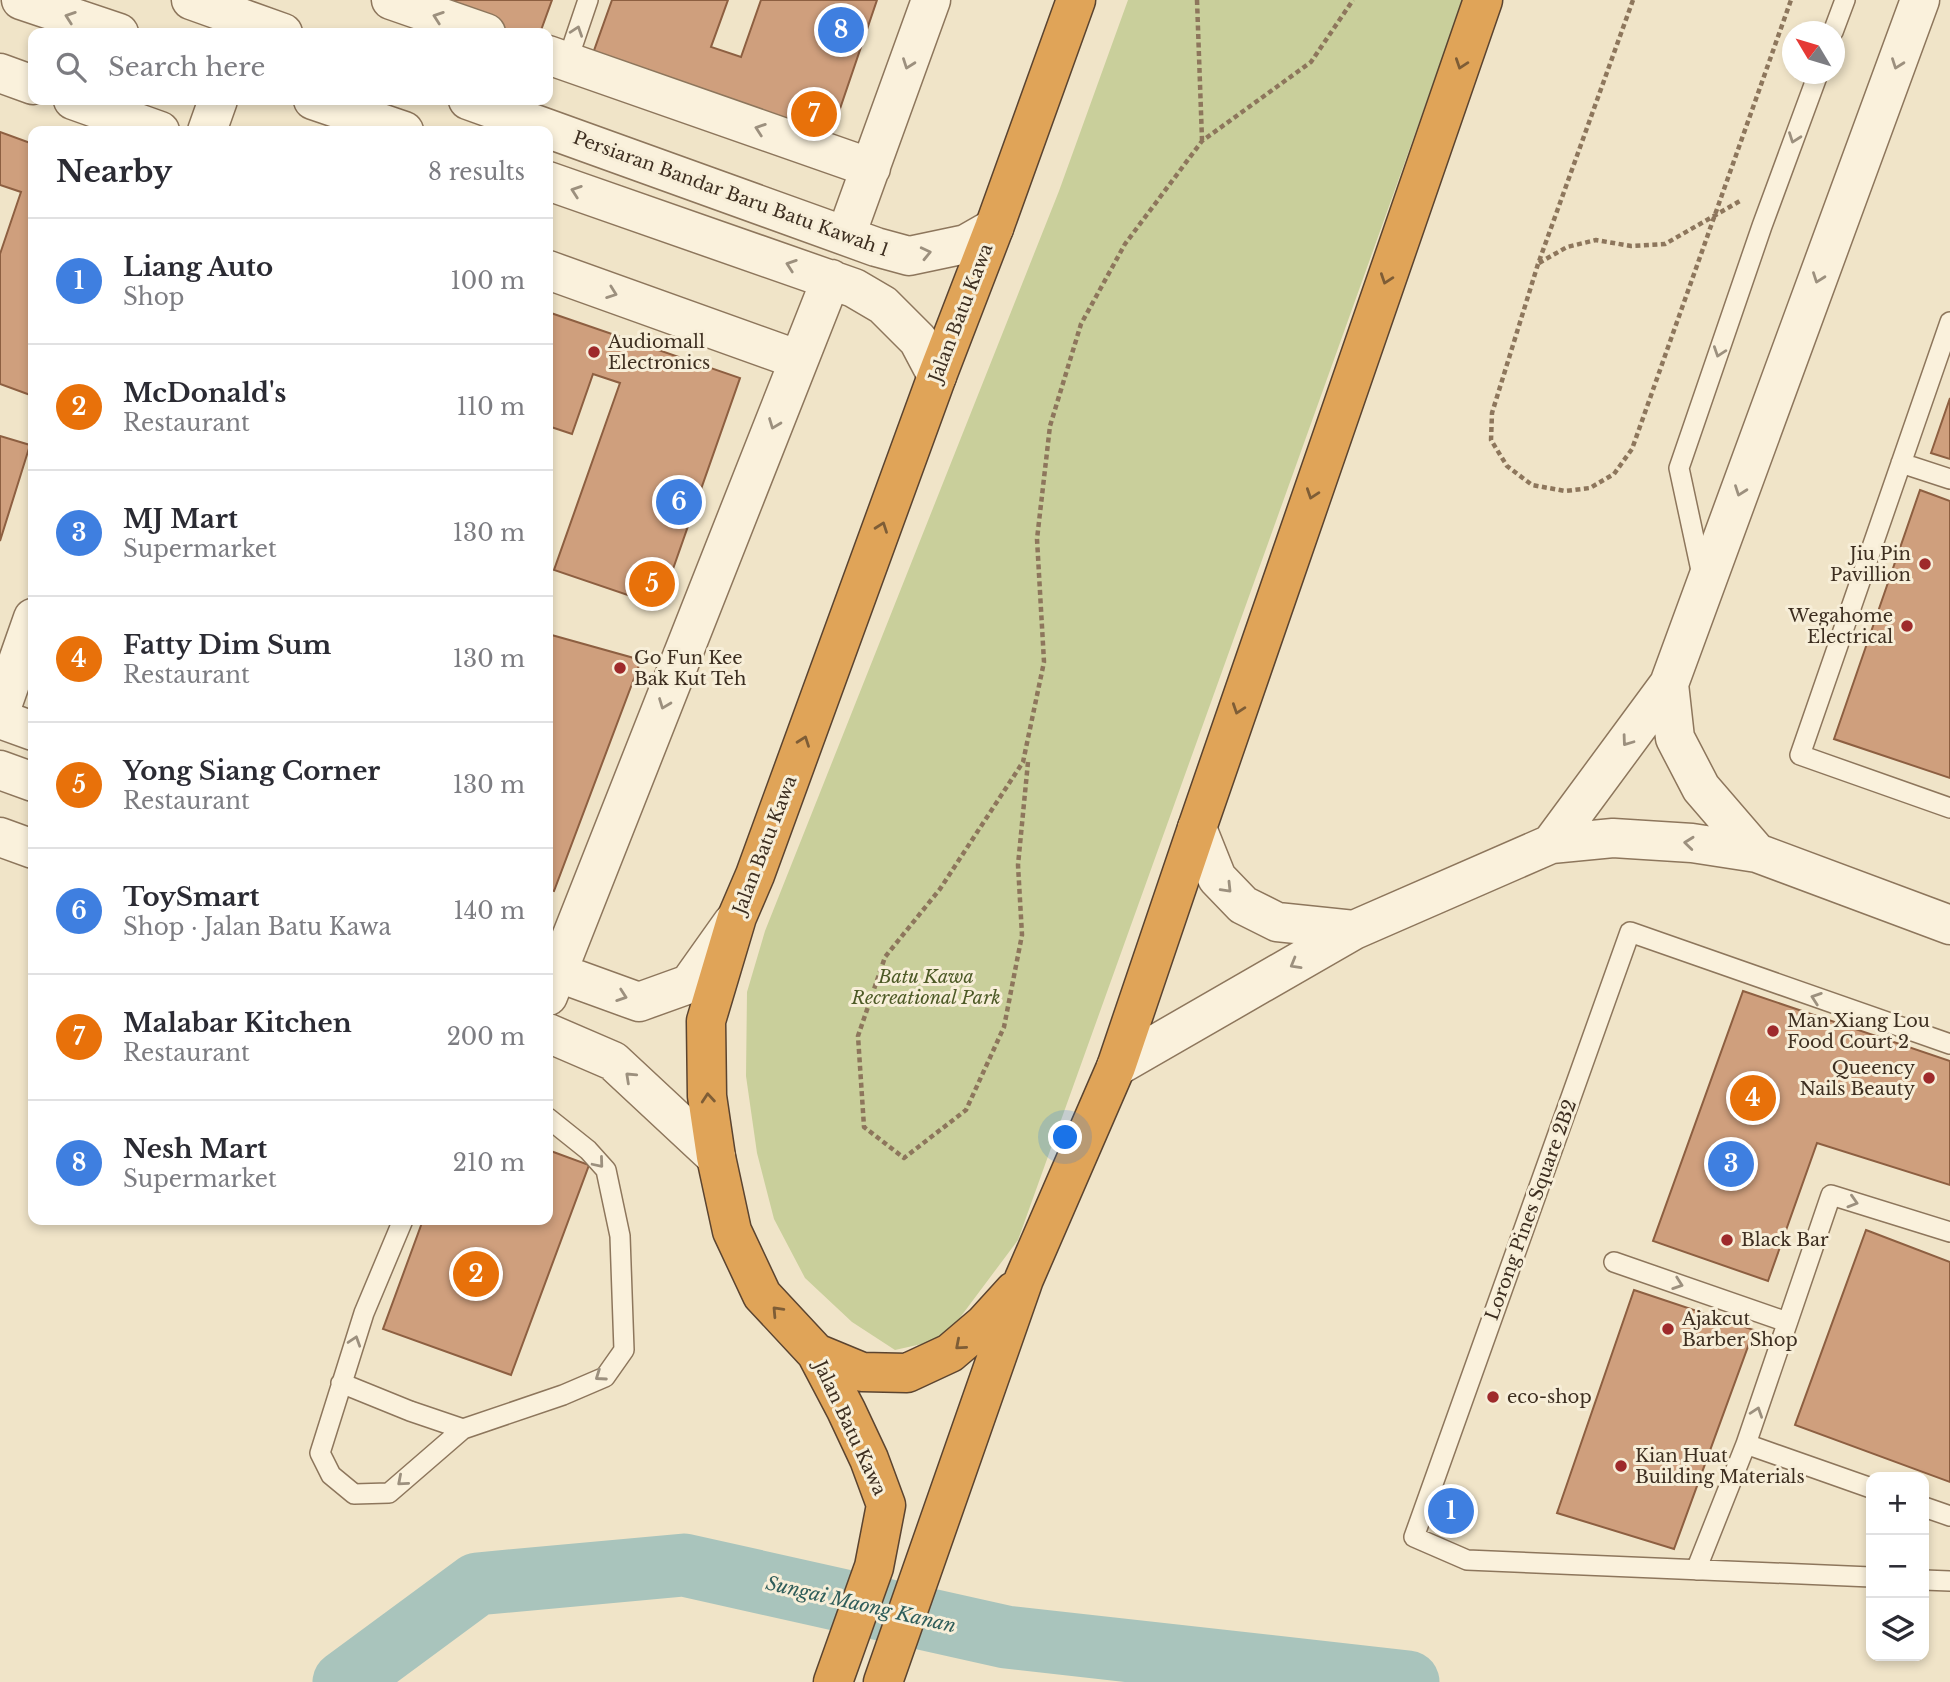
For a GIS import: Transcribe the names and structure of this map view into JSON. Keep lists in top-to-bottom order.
{
  "streets": {
    "highway": ["Jalan Batu Kawa"],
    "street": ["Persiaran Bandar Baru Batu Kawah 1"],
    "lane": ["Lorong Pines Square 2B2"]
  },
  "crossings": [
    ["Persiaran Bandar Baru Batu Kawah 1", "Jalan Batu Kawa"]
  ],
  "one_way": ["Jalan Batu Kawa"],
  "water": ["Sungai Maong Kanan"],
  "parks": ["Batu Kawa Recreational Park"],
  "places": [
    "Audiomall Electronics",
    "Jiu Pin Pavillion",
    "Wegahome Electrical",
    "Go Fun Kee Bak Kut Teh",
    "Man Xiang Lou Food Court 2",
    "Queency Nails Beauty",
    "Black Bar",
    "Ajakcut Barber Shop",
    "eco-shop",
    "Kian Huat Building Materials"
  ],
  "north": "top left",
  "page": {
    "pins": [
      "8",
      "7",
      "6",
      "5",
      "4",
      "3",
      "2",
      "1"
    ],
    "search": "Search here",
    "heading": ["Nearby", "8 results"],
    "list": [
      {
        "mark": "1",
        "name": "Liang Auto",
        "note": "Shop",
        "value": "100 m"
      },
      {
        "mark": "2",
        "name": "McDonald's",
        "note": "Restaurant",
        "value": "110 m"
      },
      {
        "mark": "3",
        "name": "MJ Mart",
        "note": "Supermarket",
        "value": "130 m"
      },
      {
        "mark": "4",
        "name": "Fatty Dim Sum",
        "note": "Restaurant",
        "value": "130 m"
      },
      {
        "mark": "5",
        "name": "Yong Siang Corner",
        "note": "Restaurant",
        "value": "130 m"
      },
      {
        "mark": "6",
        "name": "ToySmart",
        "note": "Shop · Jalan Batu Kawa",
        "value": "140 m"
      },
      {
        "mark": "7",
        "name": "Malabar Kitchen",
        "note": "Restaurant",
        "value": "200 m"
      },
      {
        "mark": "8",
        "name": "Nesh Mart",
        "note": "Supermarket",
        "value": "210 m"
      }
    ],
    "map_buttons": ["+", "−"]
  }
}
